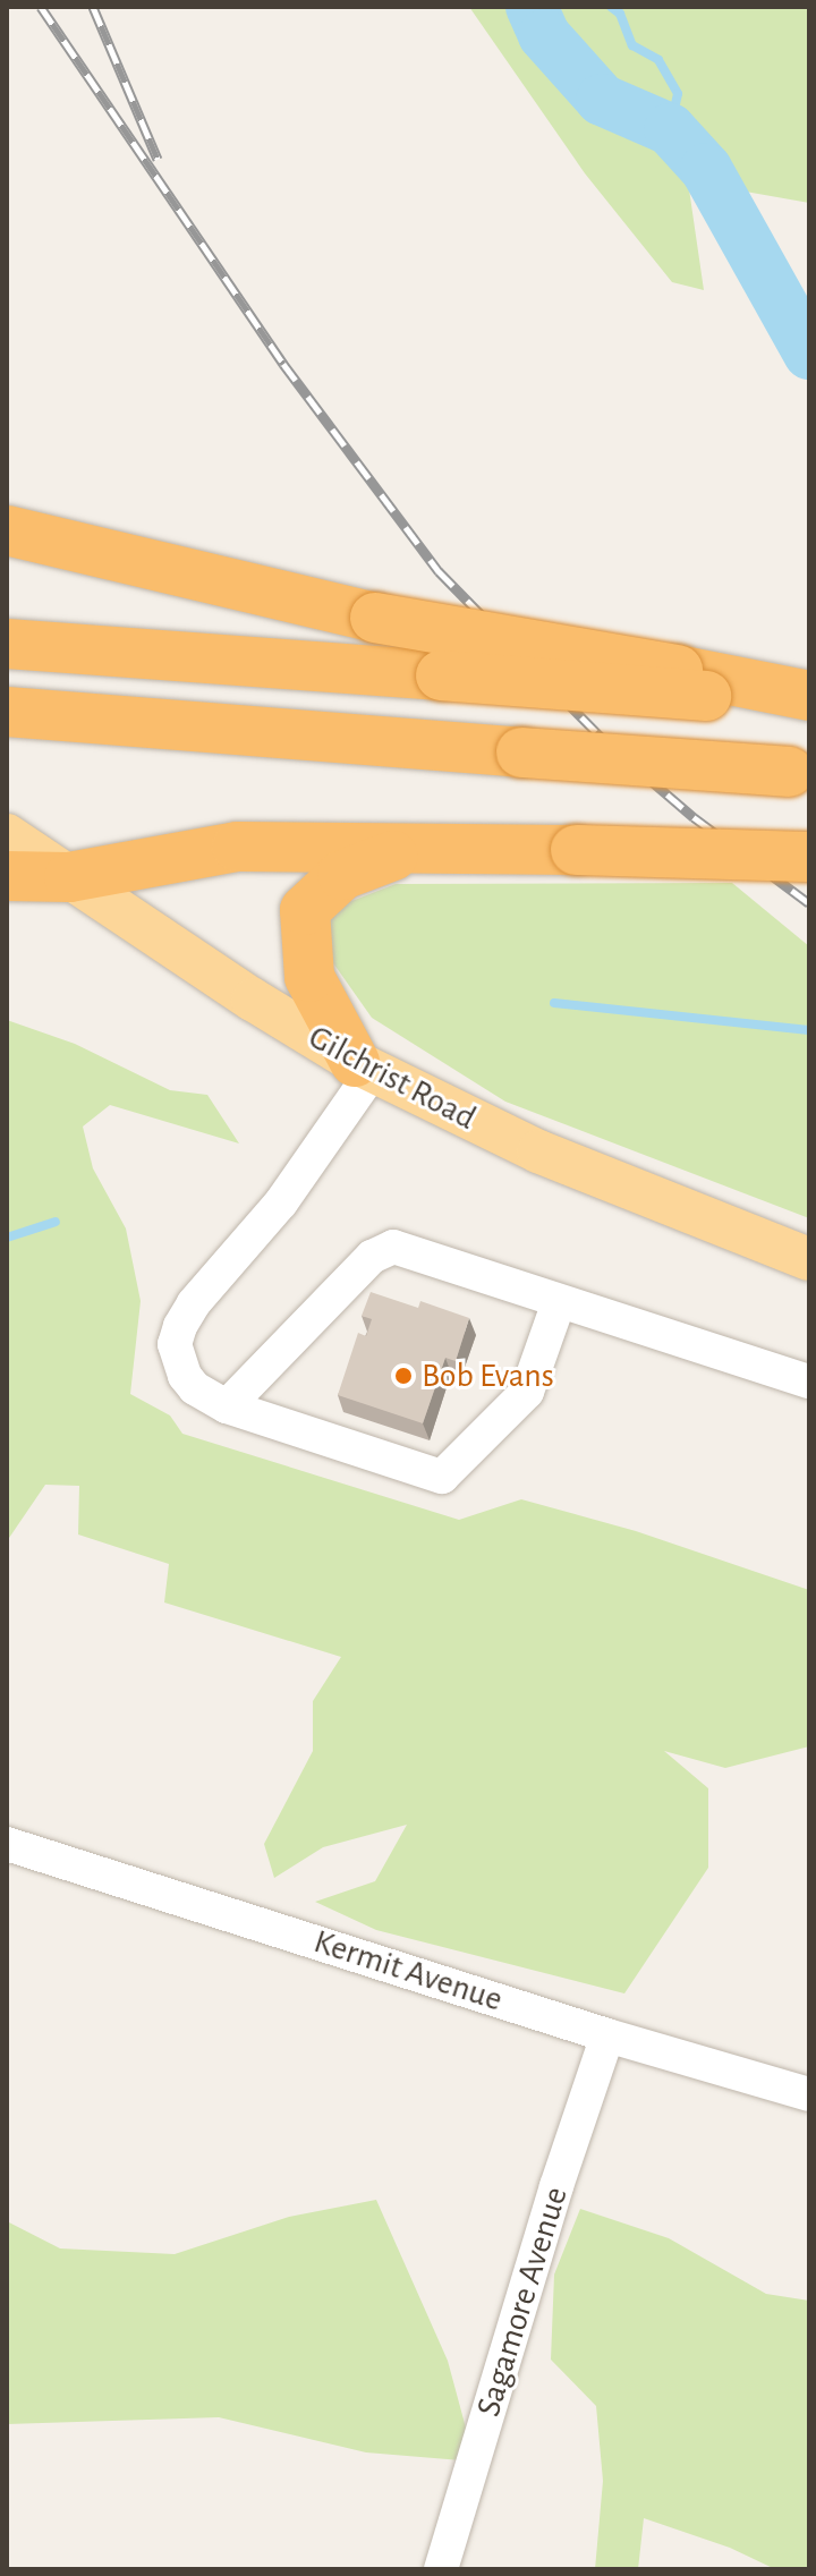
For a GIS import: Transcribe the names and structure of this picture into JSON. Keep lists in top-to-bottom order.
{
  "streets": {
    "main road": ["Gilchrist Road"],
    "street": ["Kermit Avenue", "Sagamore Avenue"]
  },
  "crossings": [
    ["Kermit Avenue", "Sagamore Avenue"]
  ],
  "places": ["Bob Evans"]
}
